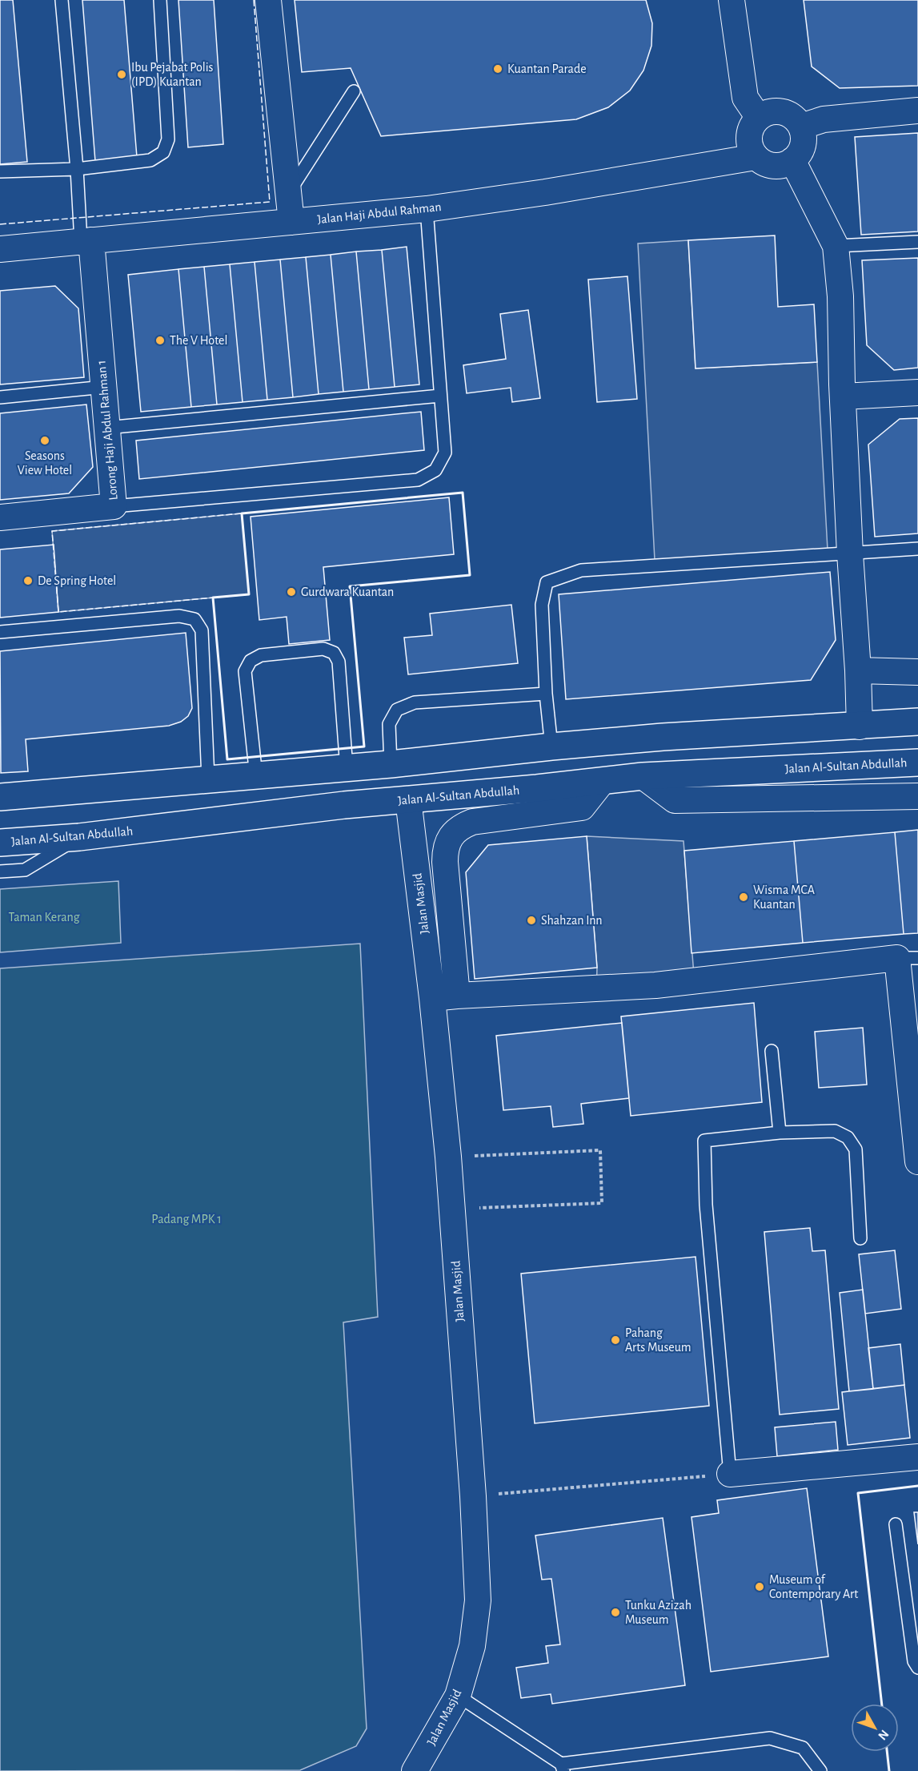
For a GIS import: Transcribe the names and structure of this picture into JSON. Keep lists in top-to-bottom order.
{
  "streets": {
    "main road": ["Jalan Al-Sultan Abdullah"],
    "street": ["Jalan Haji Abdul Rahman", "Lorong Haji Abdul Rahman 1", "Jalan Masjid"]
  },
  "crossings": [
    ["Jalan Haji Abdul Rahman", "Lorong Haji Abdul Rahman 1"],
    ["Jalan Al-Sultan Abdullah", "Jalan Masjid"]
  ],
  "parks": ["Taman Kerang", "Padang MPK 1"],
  "places": [
    "Kuantan Parade",
    "Ibu Pejabat Polis (IPD) Kuantan",
    "The V Hotel",
    "Seasons View Hotel",
    "De Spring Hotel",
    "Gurdwara Kuantan",
    "Wisma MCA Kuantan",
    "Shahzan Inn",
    "Pahang Arts Museum",
    "Museum of Contemporary Art",
    "Tunku Azizah Museum"
  ],
  "north": "bottom right"
}
